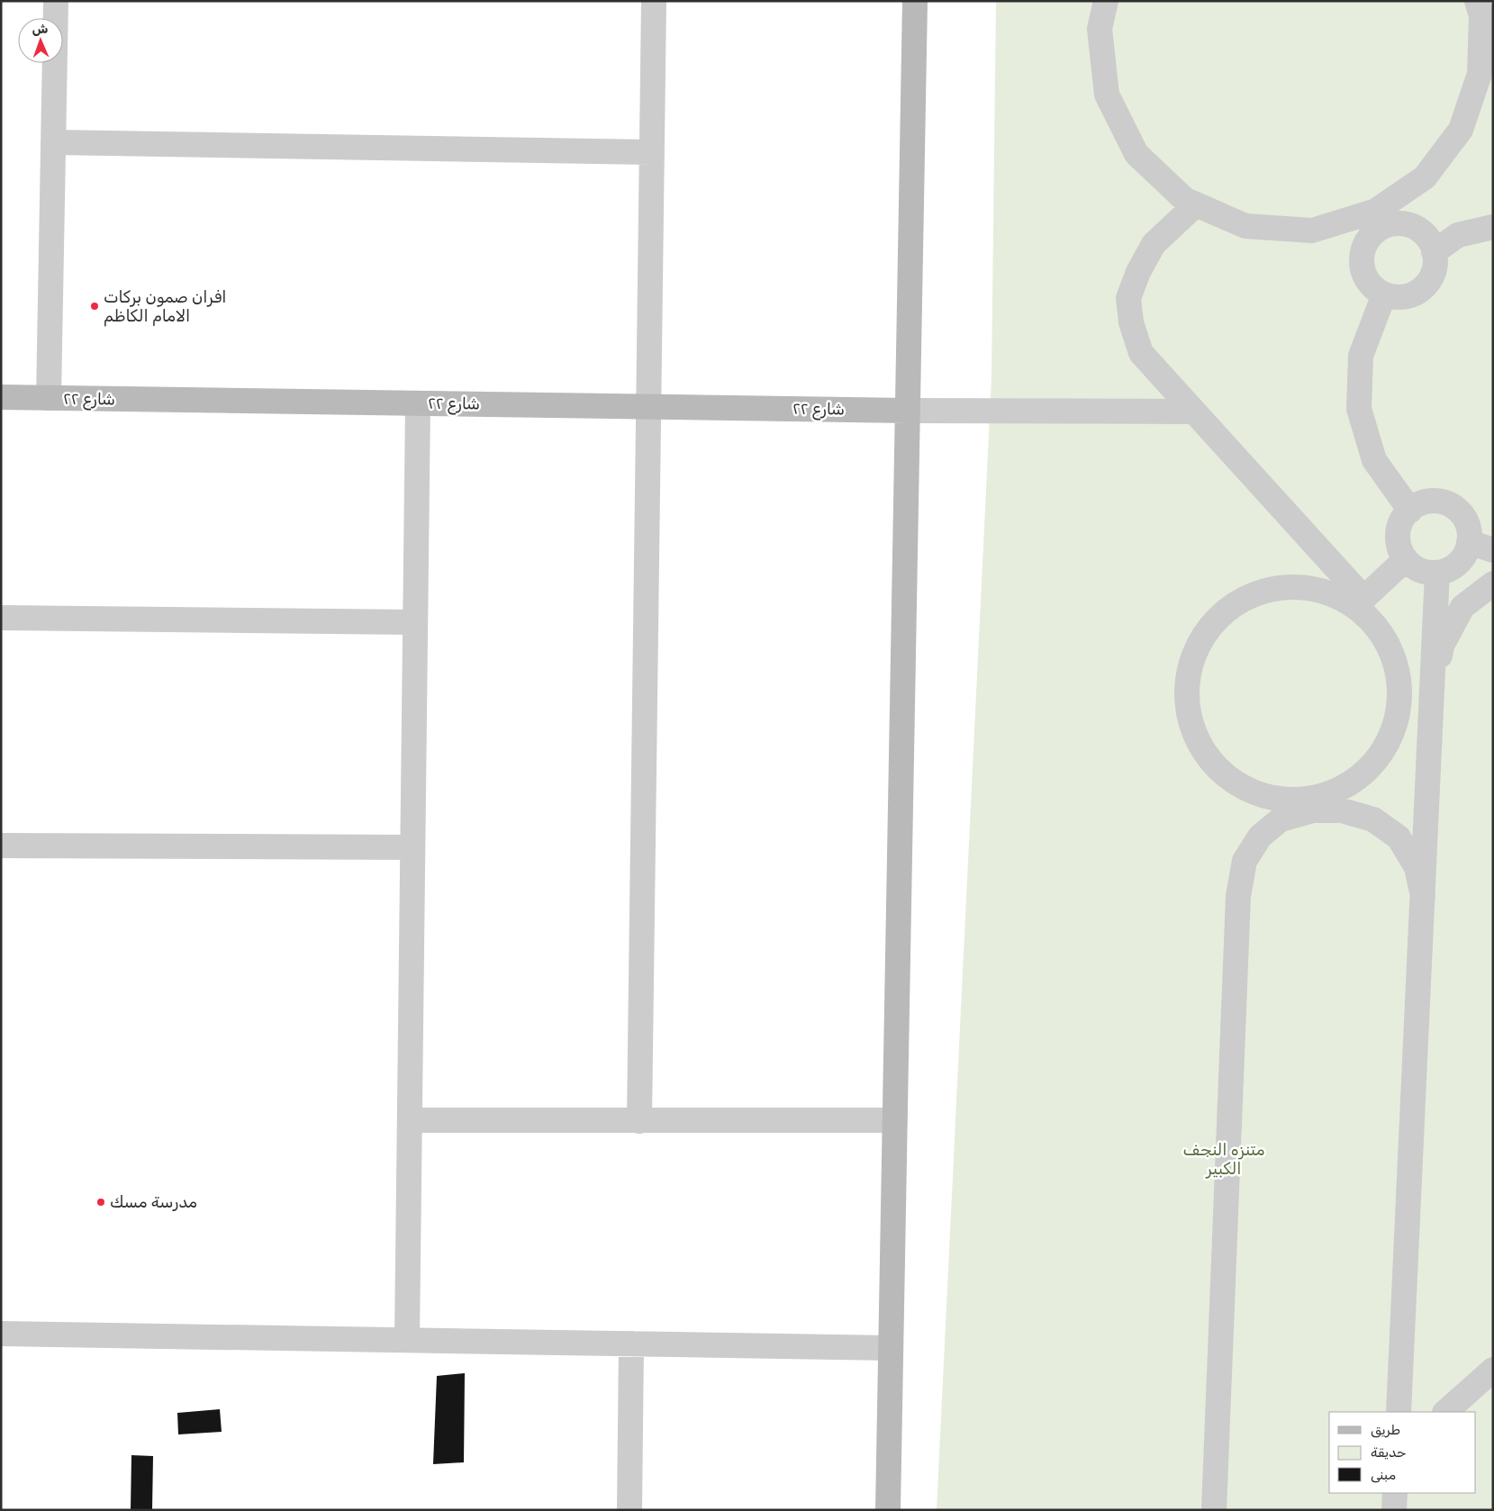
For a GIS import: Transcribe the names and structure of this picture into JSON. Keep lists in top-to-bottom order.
{
  "streets": {
    "street": ["شارع ٢٢"]
  },
  "parks": ["متنزه النجف الكبير"],
  "places": ["افران صمون بركات الامام الكاظم", "مدرسة مسك"],
  "legend": ["طريق", "حديقة", "مبنى"],
  "north": "top"
}
